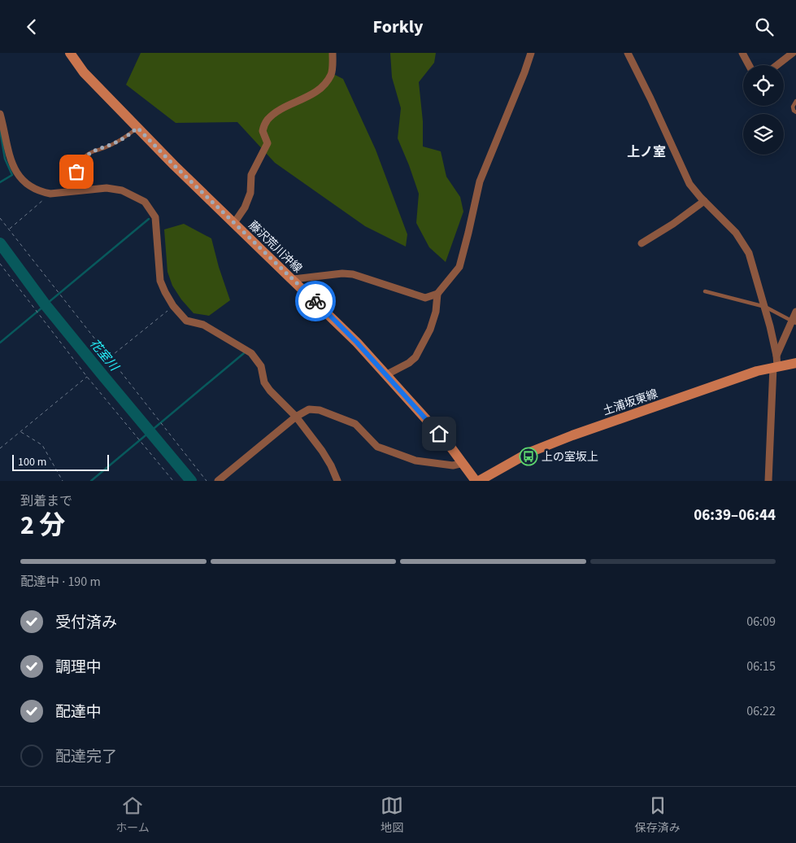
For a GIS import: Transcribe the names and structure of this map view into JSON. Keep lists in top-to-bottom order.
{
  "streets": {
    "main road": ["藤沢荒川沖線", "土浦坂東線"]
  },
  "districts": ["上ノ室"],
  "water": ["花室川"],
  "places": {
    "bus stop": ["上の室坂上"]
  },
  "scale_bar": "100 m",
  "page": {
    "header": "Forkly",
    "scale": "100 m",
    "heading": ["2 分", "到着まで", "06:39–06:44"],
    "bar": "配達中 · 190 m",
    "list": [
      ["受付済み", "06:09"],
      ["調理中", "06:15"],
      ["配達中", "06:22"],
      "配達完了"
    ],
    "tabs": ["ホーム", "地図", "保存済み"]
  }
}
